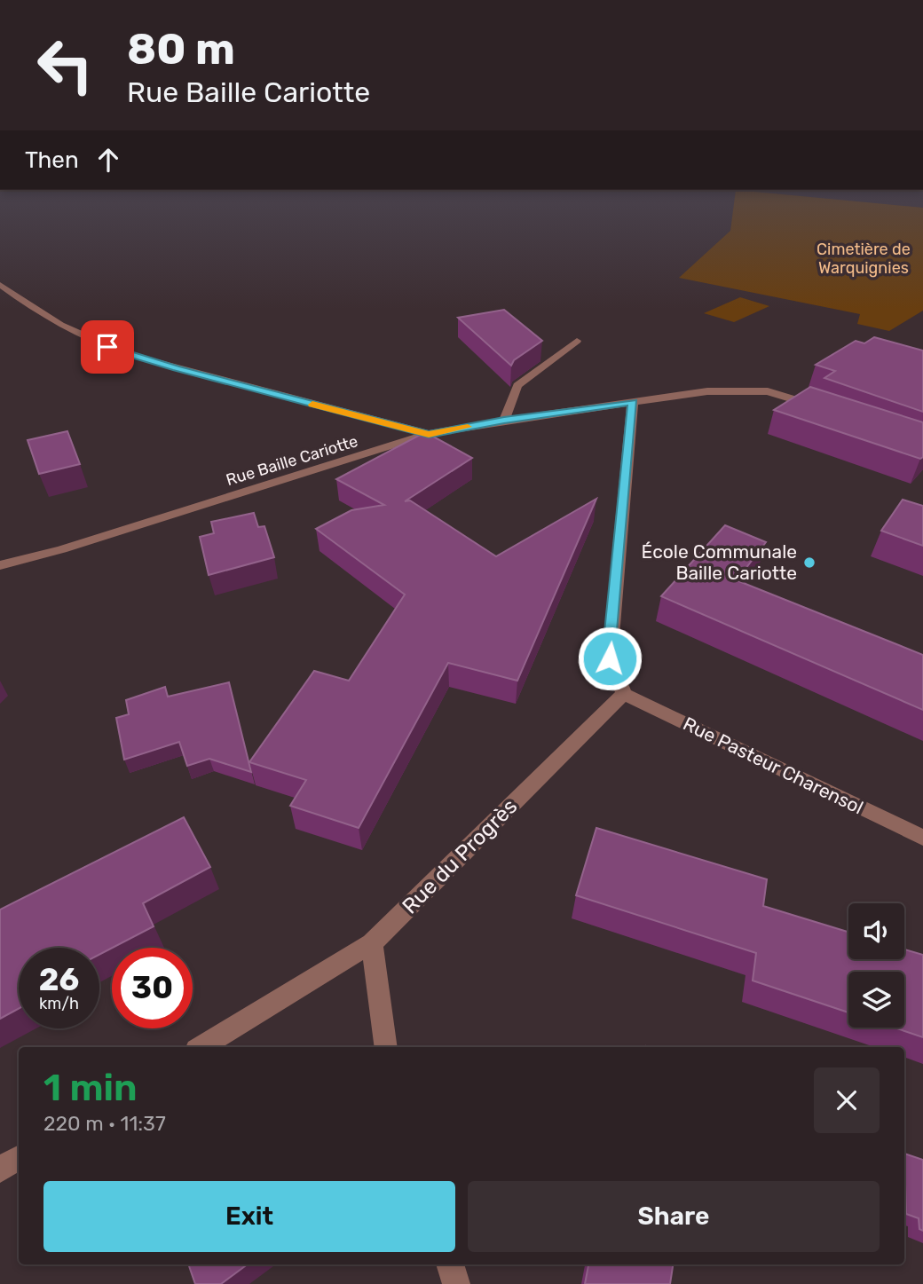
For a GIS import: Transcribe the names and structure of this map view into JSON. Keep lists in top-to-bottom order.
{
  "streets": {
    "street": ["Rue Baille Cariotte", "Rue Pasteur Charensol", "Rue du Progrès"]
  },
  "crossings": [
    ["Rue Pasteur Charensol", "Rue du Progrès"]
  ],
  "parks": ["Cimetière de Warquignies"],
  "places": ["École Communale Baille Cariotte"],
  "page": {
    "turn": ["80 m", "Rue Baille Cariotte"],
    "then": "Then",
    "speed": "26 km/h",
    "limit": "30",
    "heading": ["1 min", "220 m · 11:37"],
    "buttons": ["Exit", "Share"]
  }
}
